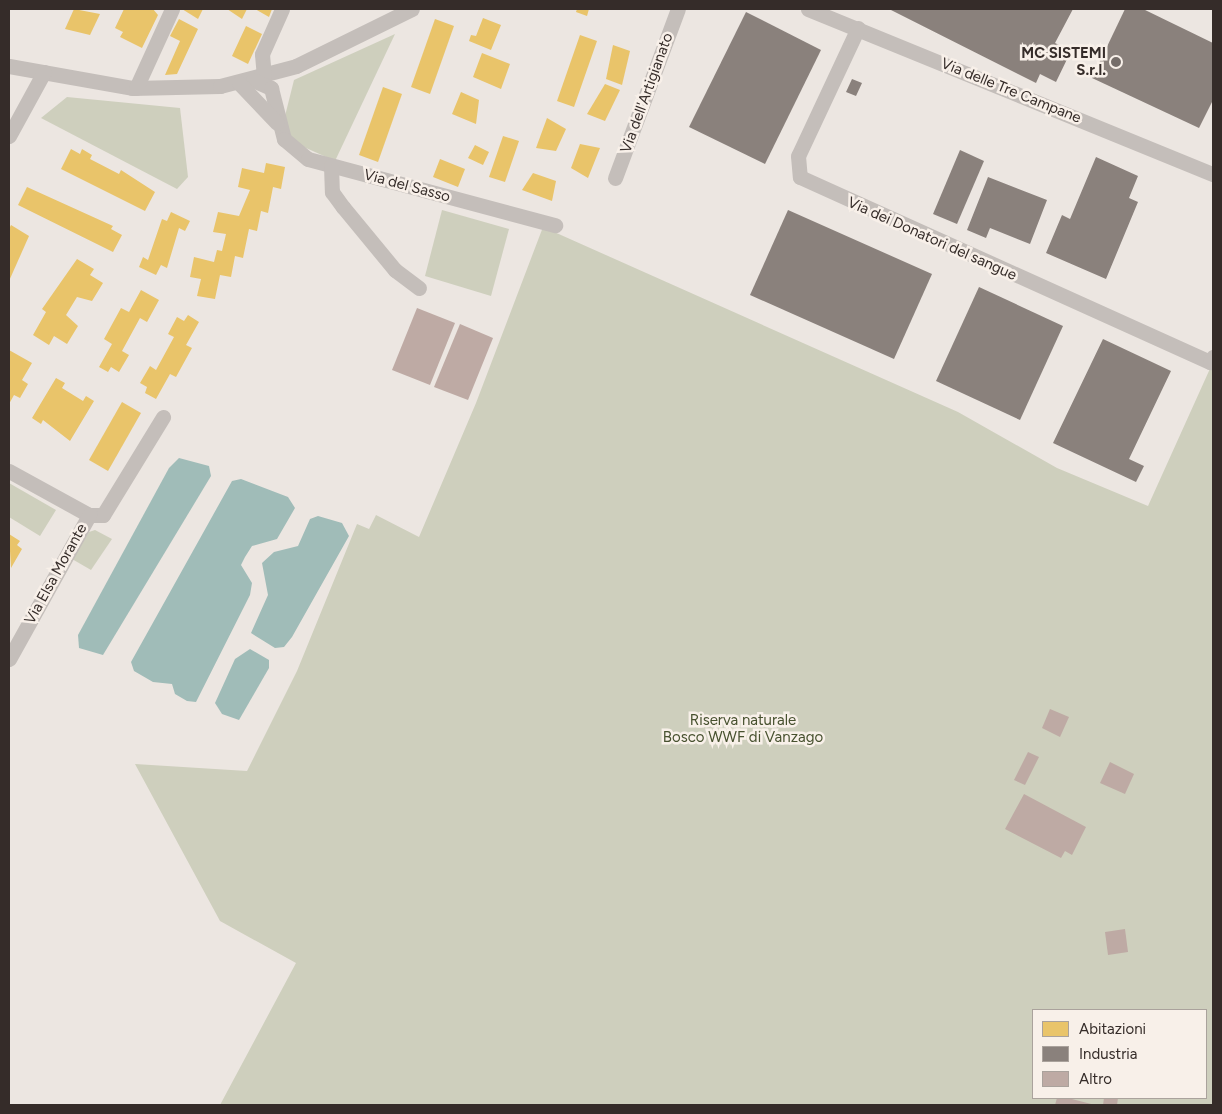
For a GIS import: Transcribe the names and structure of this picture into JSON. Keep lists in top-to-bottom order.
{
  "streets": {
    "street": [
      "Via delle Tre Campane",
      "Via dell'Artigianato",
      "Via del Sasso",
      "Via dei Donatori del sangue",
      "Via Elsa Morante"
    ]
  },
  "crossings": [
    ["Via delle Tre Campane", "Via dei Donatori del sangue"]
  ],
  "parks": ["Riserva naturale Bosco WWF di Vanzago"],
  "places": ["MC SISTEMI S.r.l."],
  "legend": ["Abitazioni", "Industria", "Altro"]
}
